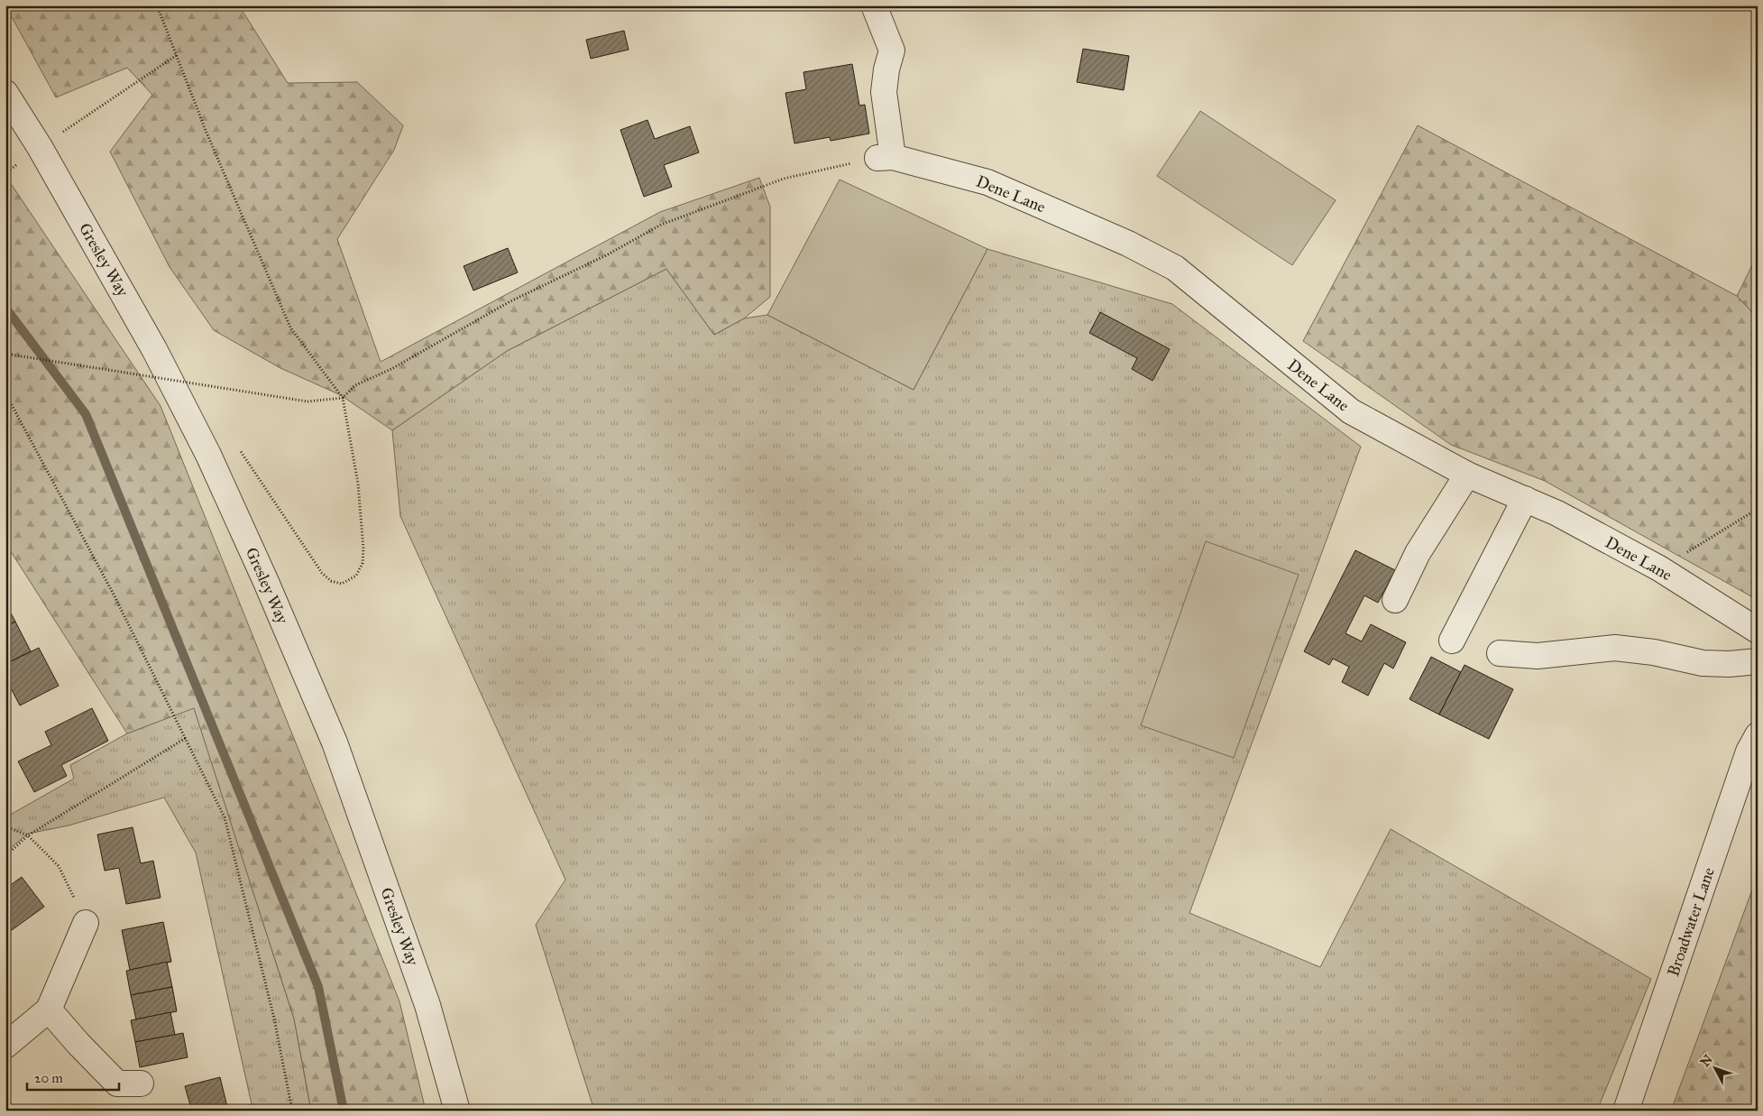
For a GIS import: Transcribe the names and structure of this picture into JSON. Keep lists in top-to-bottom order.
{
  "streets": {
    "street": ["Dene Lane", "Gresley Way", "Broadwater Lane"]
  },
  "scale_bar": "20 m",
  "north": "top left"
}
